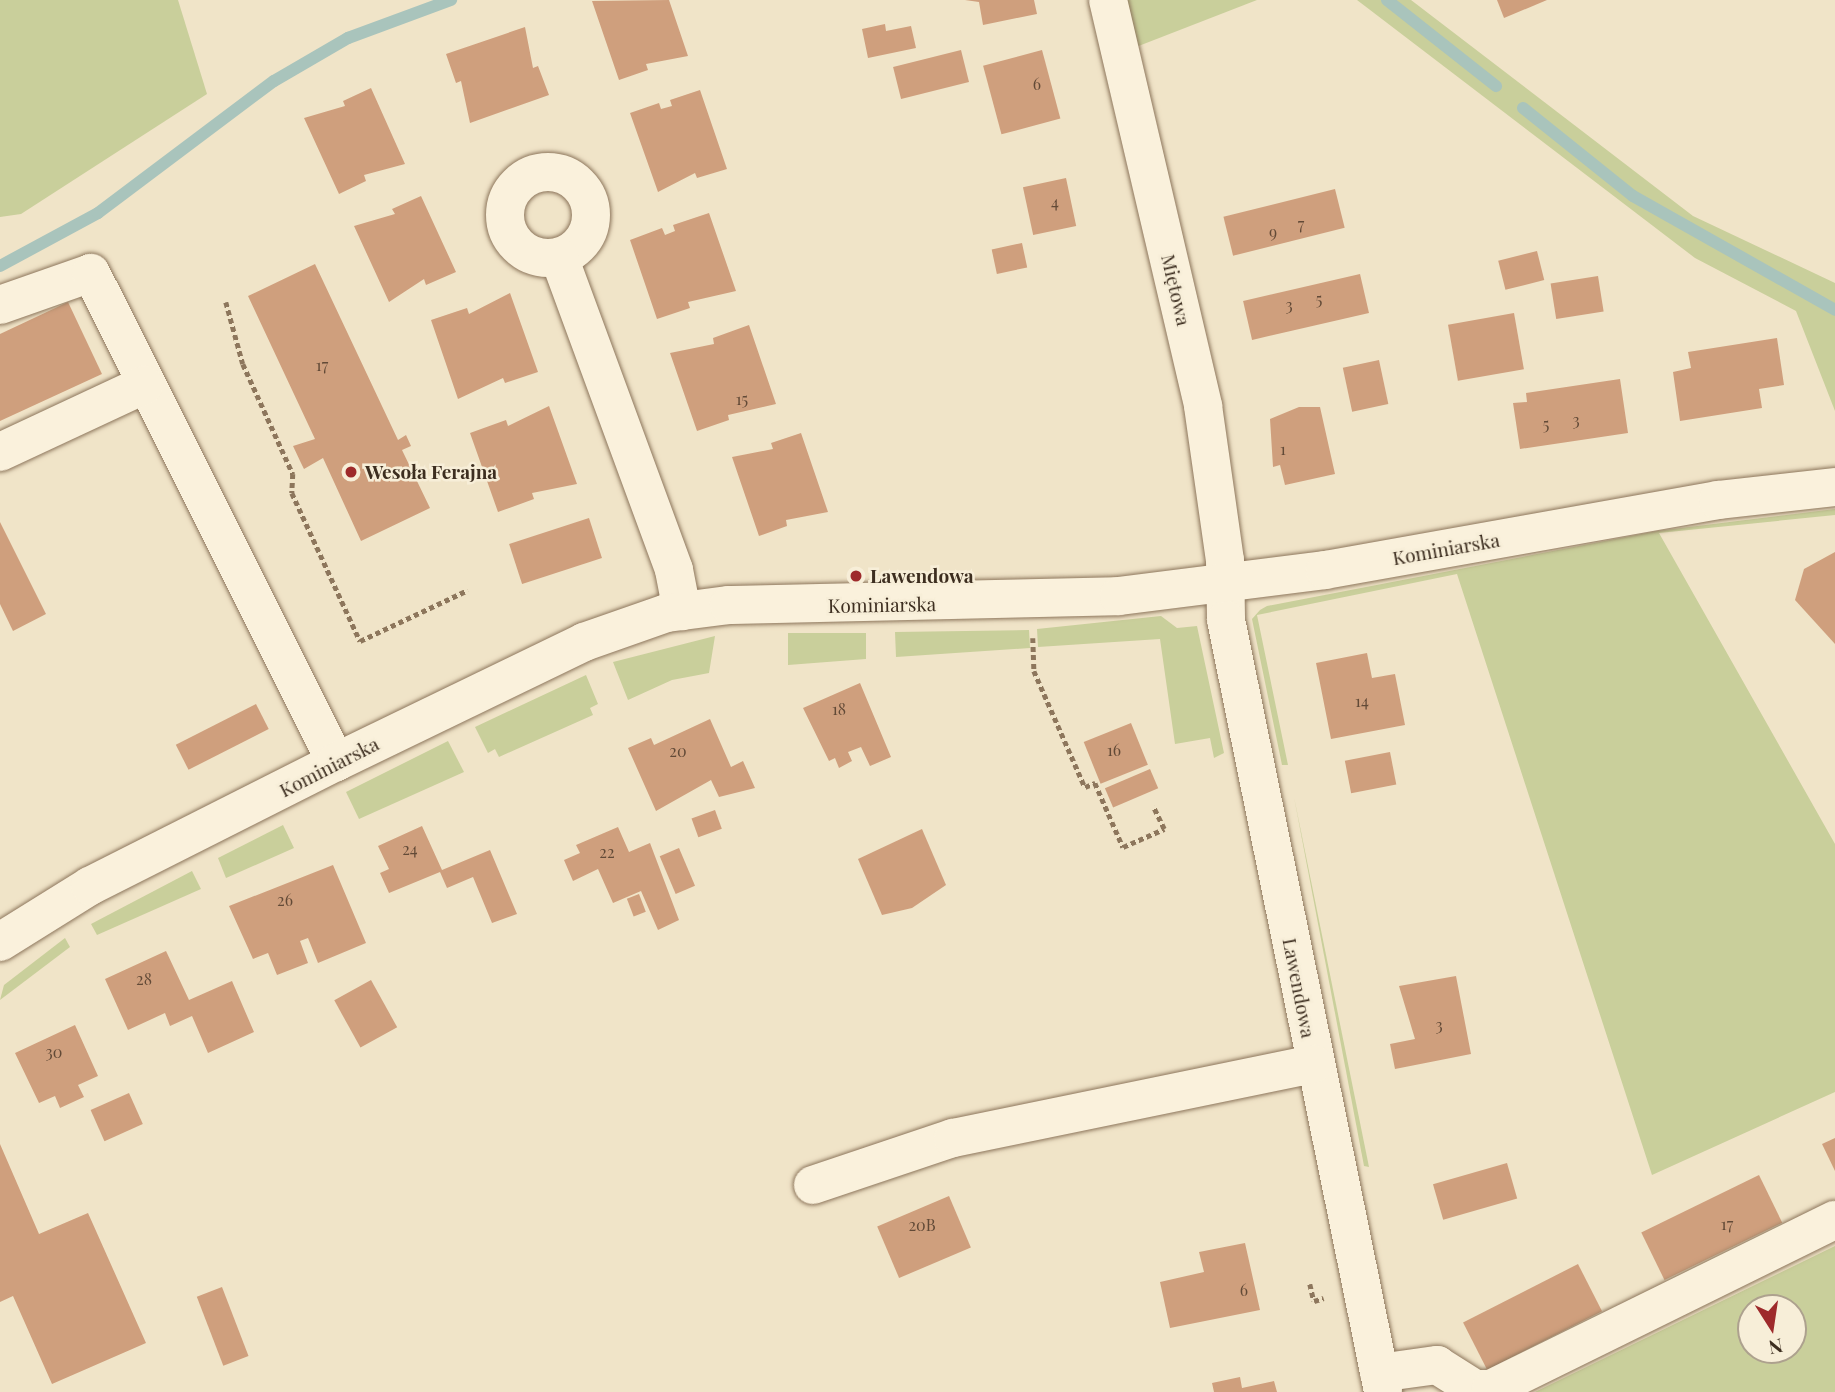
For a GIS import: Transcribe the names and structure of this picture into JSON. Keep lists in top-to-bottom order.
{
  "streets": {
    "street": ["Miętowa", "Kominiarska", "Lawendowa"]
  },
  "crossings": [
    ["Miętowa", "Kominiarska"],
    ["Miętowa", "Lawendowa"],
    ["Kominiarska", "Lawendowa"]
  ],
  "places": ["Wesoła Ferajna", "Lawendowa"],
  "house_numbers": [
    "6",
    "4",
    "7",
    "9",
    "5",
    "3",
    "17",
    "15",
    "3",
    "5",
    "1",
    "14",
    "18",
    "16",
    "20",
    "24",
    "22",
    "26",
    "28",
    "3",
    "30",
    "17",
    "20B",
    "6"
  ],
  "north": "bottom"
}
